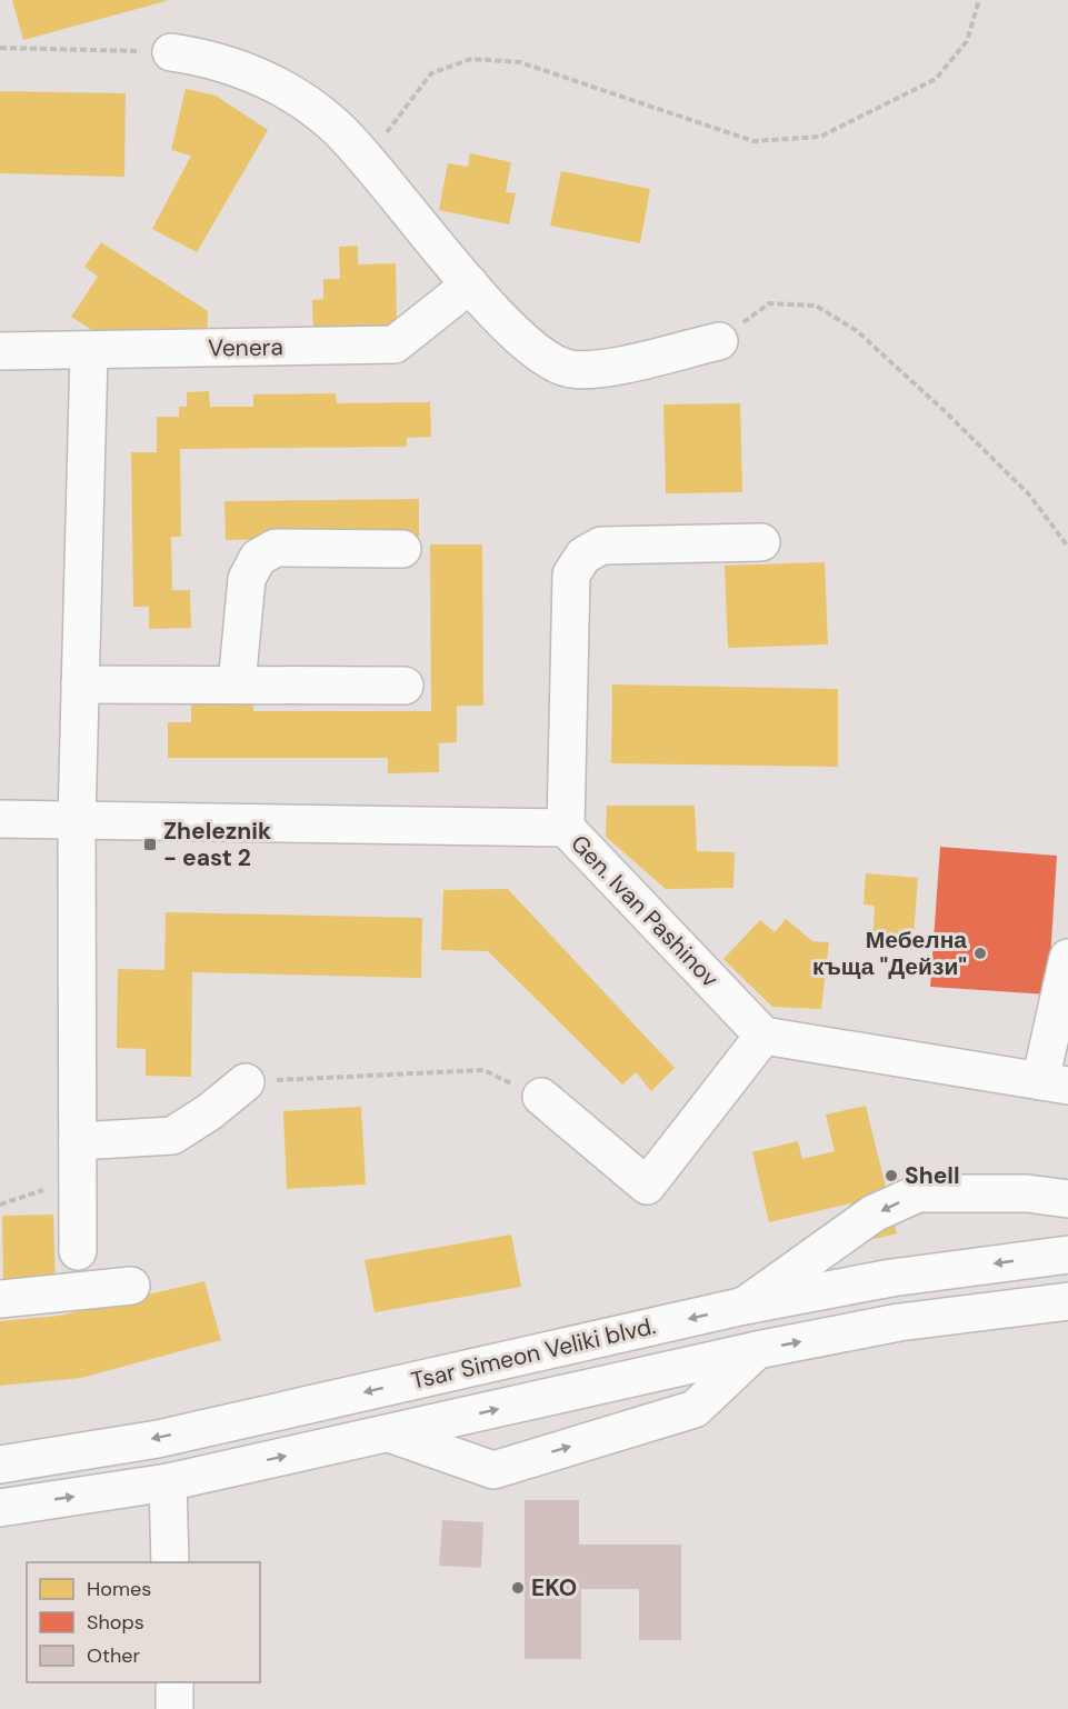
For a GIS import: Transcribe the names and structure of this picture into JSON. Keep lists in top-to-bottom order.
{
  "streets": {
    "street": ["Venera", "Gen. Ivan Pashinov", "Tsar Simeon Veliki blvd."]
  },
  "places": {
    "transit": ["Zheleznik - east 2"],
    "other": ["Мебелна къща \"Дейзи\"", "Shell", "EKO"]
  },
  "legend": ["Homes", "Shops", "Other"]
}
